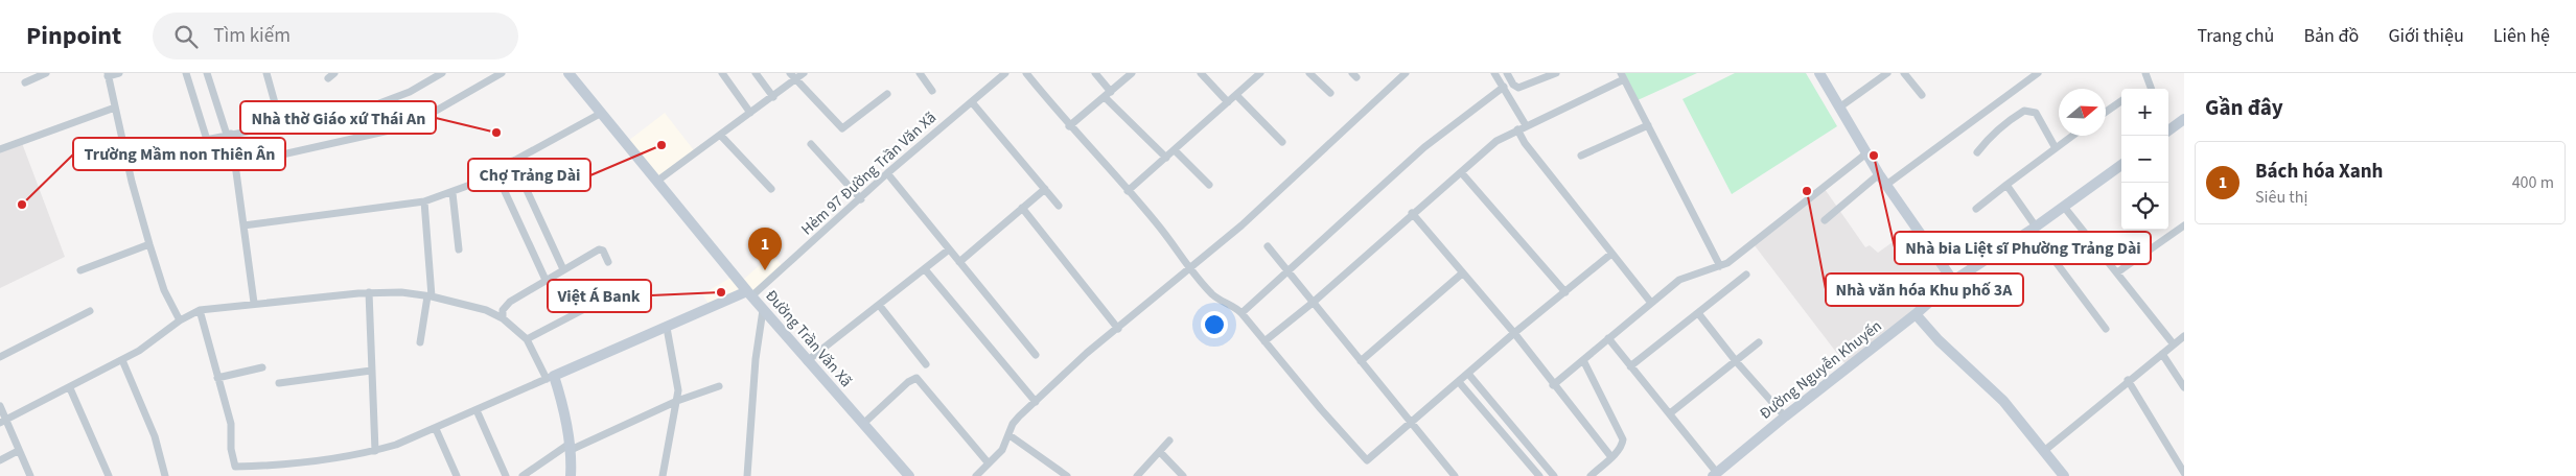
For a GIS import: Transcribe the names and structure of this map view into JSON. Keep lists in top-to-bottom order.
{
  "streets": {
    "street": ["Hẻm 97 Đường Trần Văn Xã", "Đường Trần Văn Xã", "Đường Nguyễn Khuyến"]
  },
  "crossings": [
    ["Hẻm 97 Đường Trần Văn Xã", "Đường Trần Văn Xã"]
  ],
  "places": [
    "Nhà thờ Giáo xứ Thái An",
    "Chợ Trảng Dài",
    "Nhà bia Liệt sĩ Phường Trảng Dài",
    "Nhà văn hóa Khu phố 3A",
    "Trường Mầm non Thiên Ân",
    "Việt Á Bank"
  ],
  "north": "right",
  "page": {
    "header": "Pinpoint",
    "search": "Tìm kiếm",
    "nav": [
      "Trang chủ",
      "Bản đồ",
      "Giới thiệu",
      "Liên hệ"
    ],
    "heading": "Gần đây",
    "map_buttons": ["+", "−"],
    "list": [
      {
        "mark": "1",
        "name": "Bách hóa Xanh",
        "note": "Siêu thị",
        "value": "400 m"
      }
    ],
    "pins": "1"
  }
}
